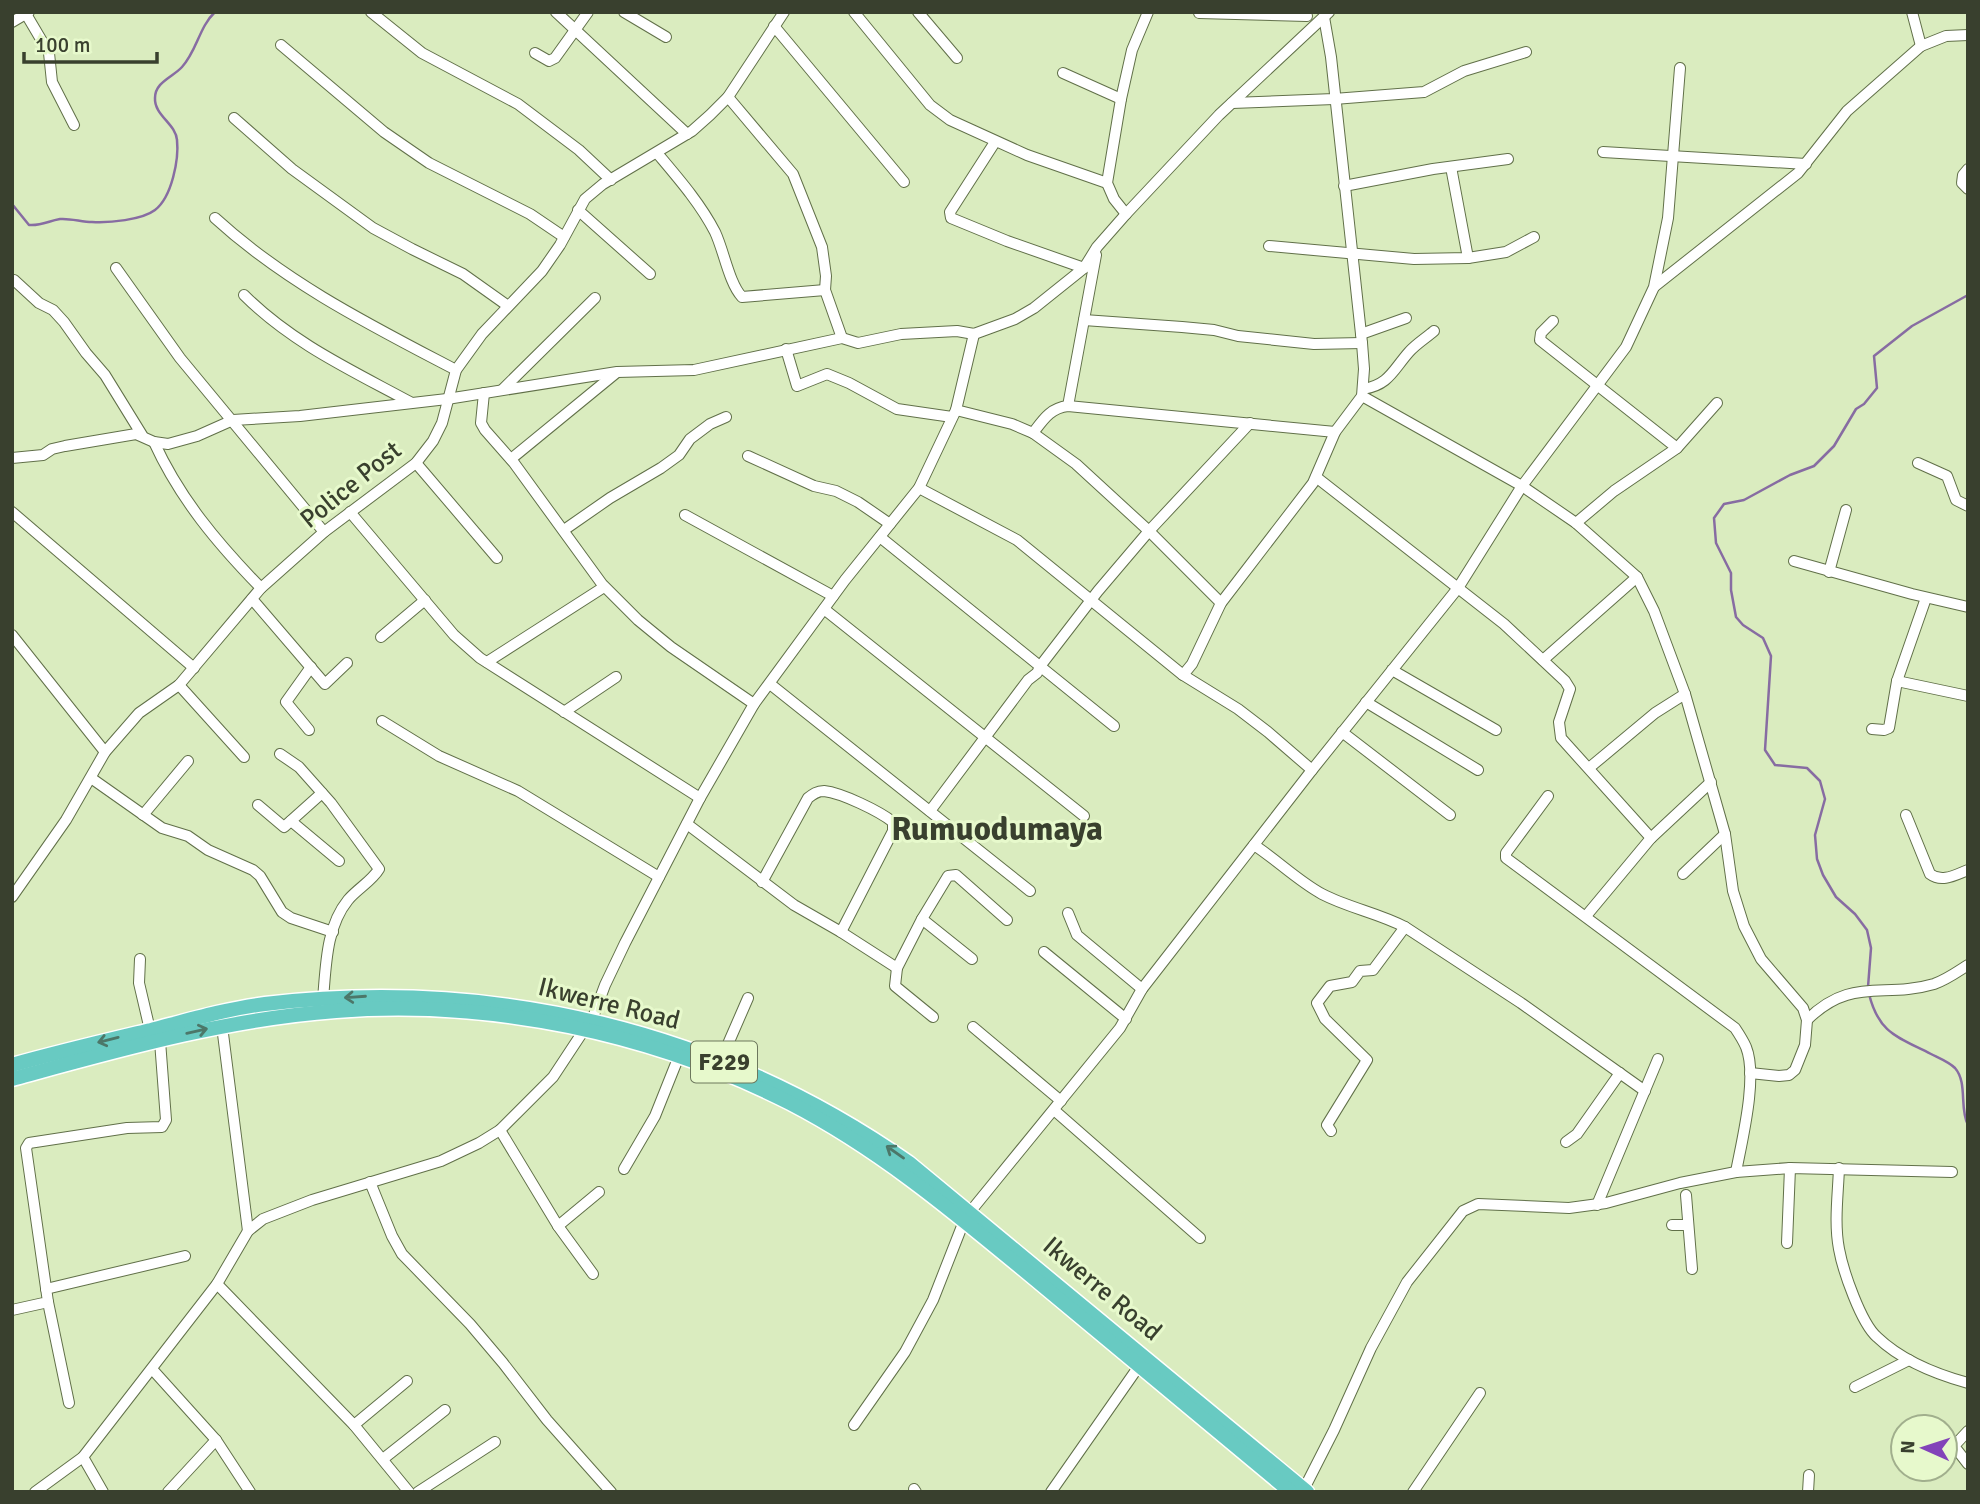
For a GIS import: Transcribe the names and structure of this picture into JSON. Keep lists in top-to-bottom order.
{
  "streets": {
    "main road": ["Ikwerre Road", "F229"],
    "street": ["Police Post"]
  },
  "crossings": [
    ["Ikwerre Road", "F229"]
  ],
  "districts": ["Rumuodumaya"],
  "scale_bar": "100 m",
  "north": "left"
}
